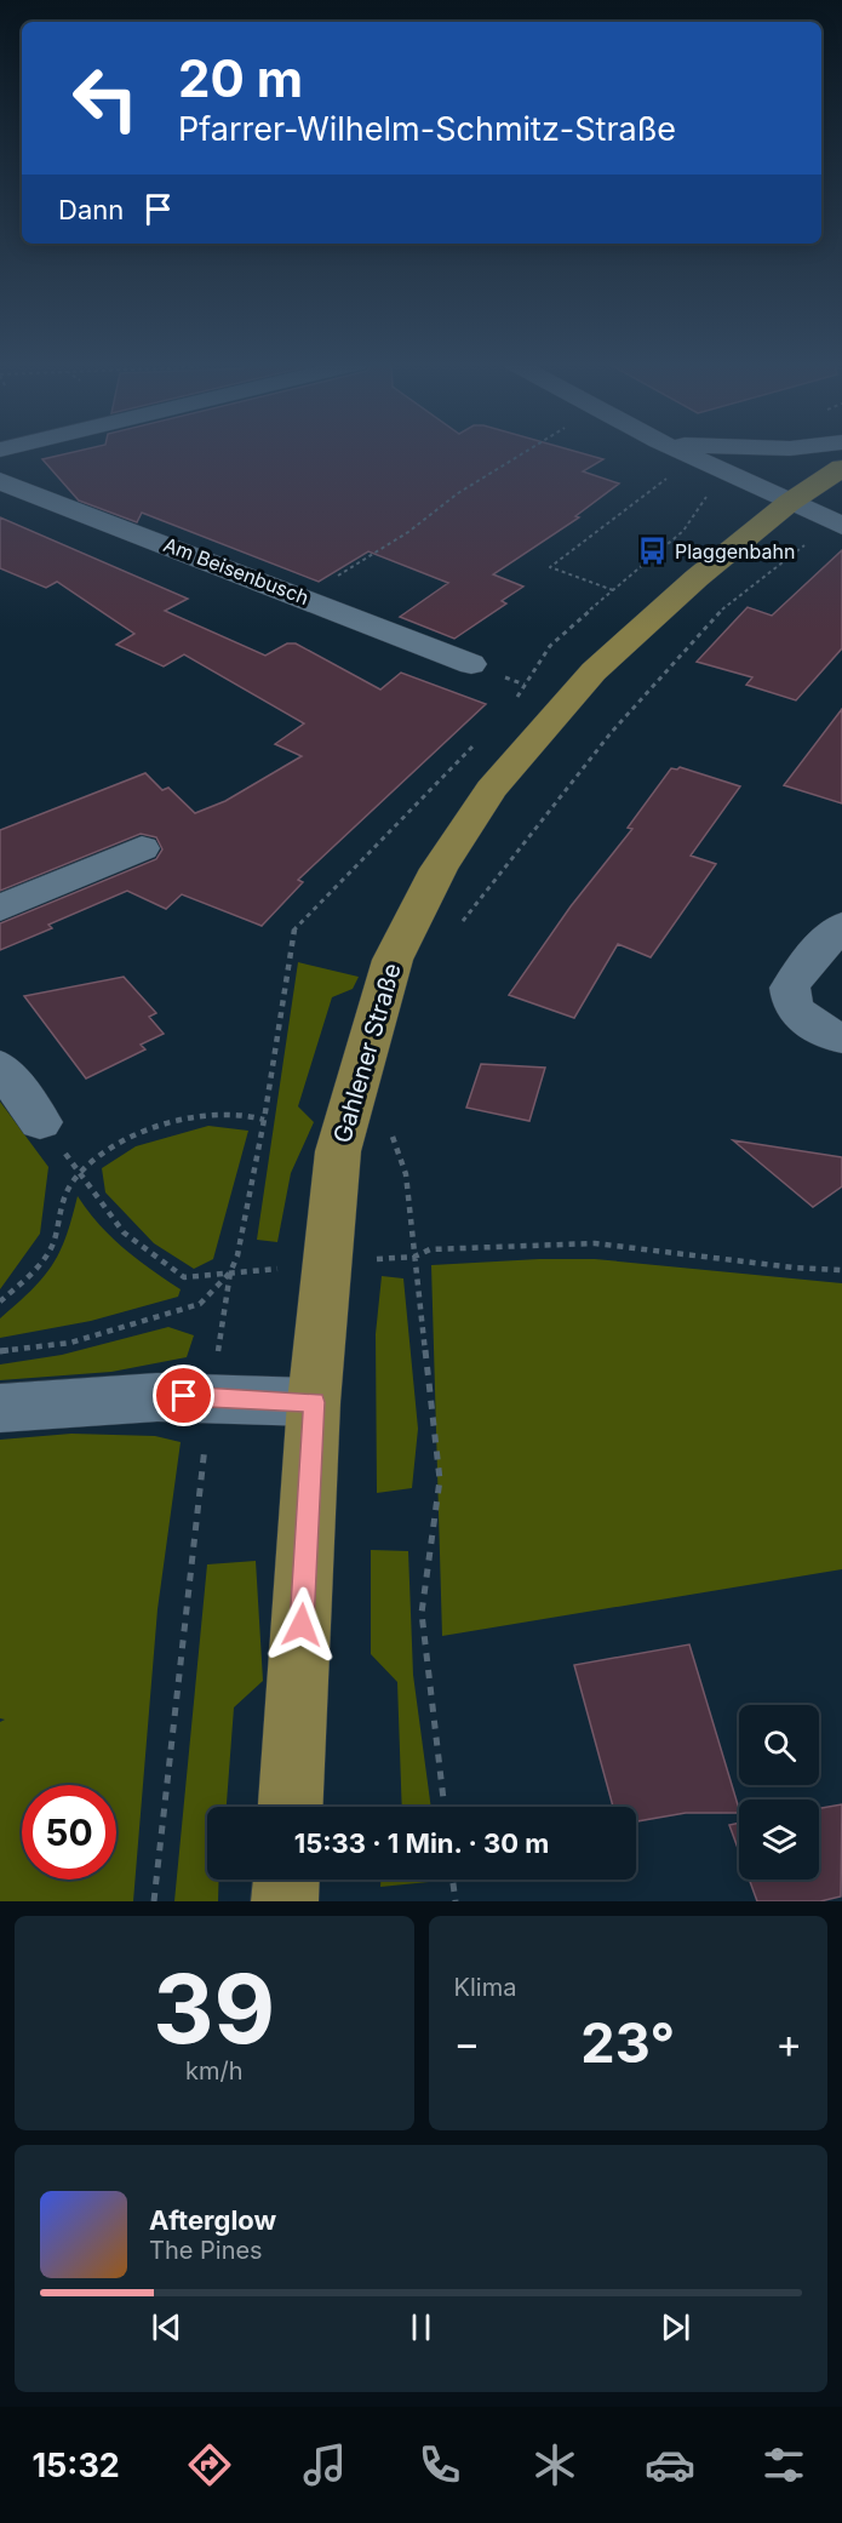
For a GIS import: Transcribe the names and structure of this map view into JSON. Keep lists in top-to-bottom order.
{
  "streets": {
    "main road": ["Gahlener Straße"],
    "street": ["Am Beisenbusch"]
  },
  "places": {
    "bus stop": ["Plaggenbahn"]
  },
  "page": {
    "turn": ["20 m", "Pfarrer-Wilhelm-Schmitz-Straße"],
    "then": "Dann",
    "limit": "50",
    "trip": "15:33 · 1 Min. · 30 m",
    "tile": [
      ["39", "km/h"],
      "Klima"
    ],
    "heat": ["−", "23°", "+"],
    "song": ["Afterglow", "The Pines"],
    "tabs": "15:32"
  }
}
